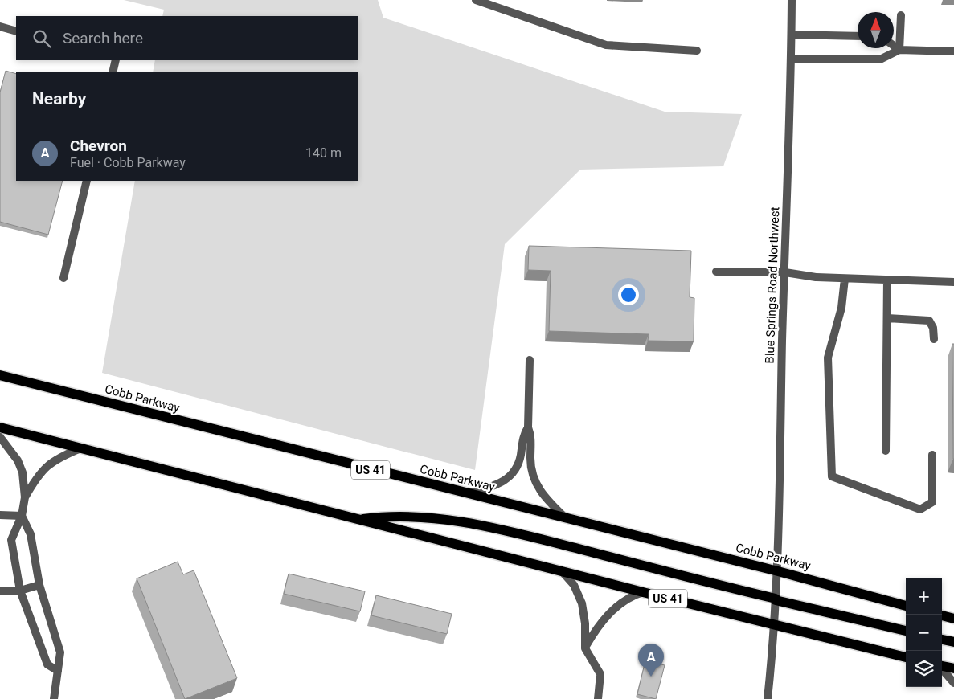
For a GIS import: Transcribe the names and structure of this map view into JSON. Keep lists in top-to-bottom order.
{
  "streets": {
    "main road": ["Cobb Parkway", "US 41"],
    "street": ["Blue Springs Road Northwest"]
  },
  "crossings": [
    ["Blue Springs Road Northwest", "Cobb Parkway"],
    ["Blue Springs Road Northwest", "US 41"]
  ],
  "north": "top",
  "page": {
    "search": "Search here",
    "heading": "Nearby",
    "list": [
      {
        "mark": "A",
        "name": "Chevron",
        "note": "Fuel · Cobb Parkway",
        "value": "140 m"
      }
    ],
    "map_buttons": ["+", "−"],
    "pins": "A"
  }
}
